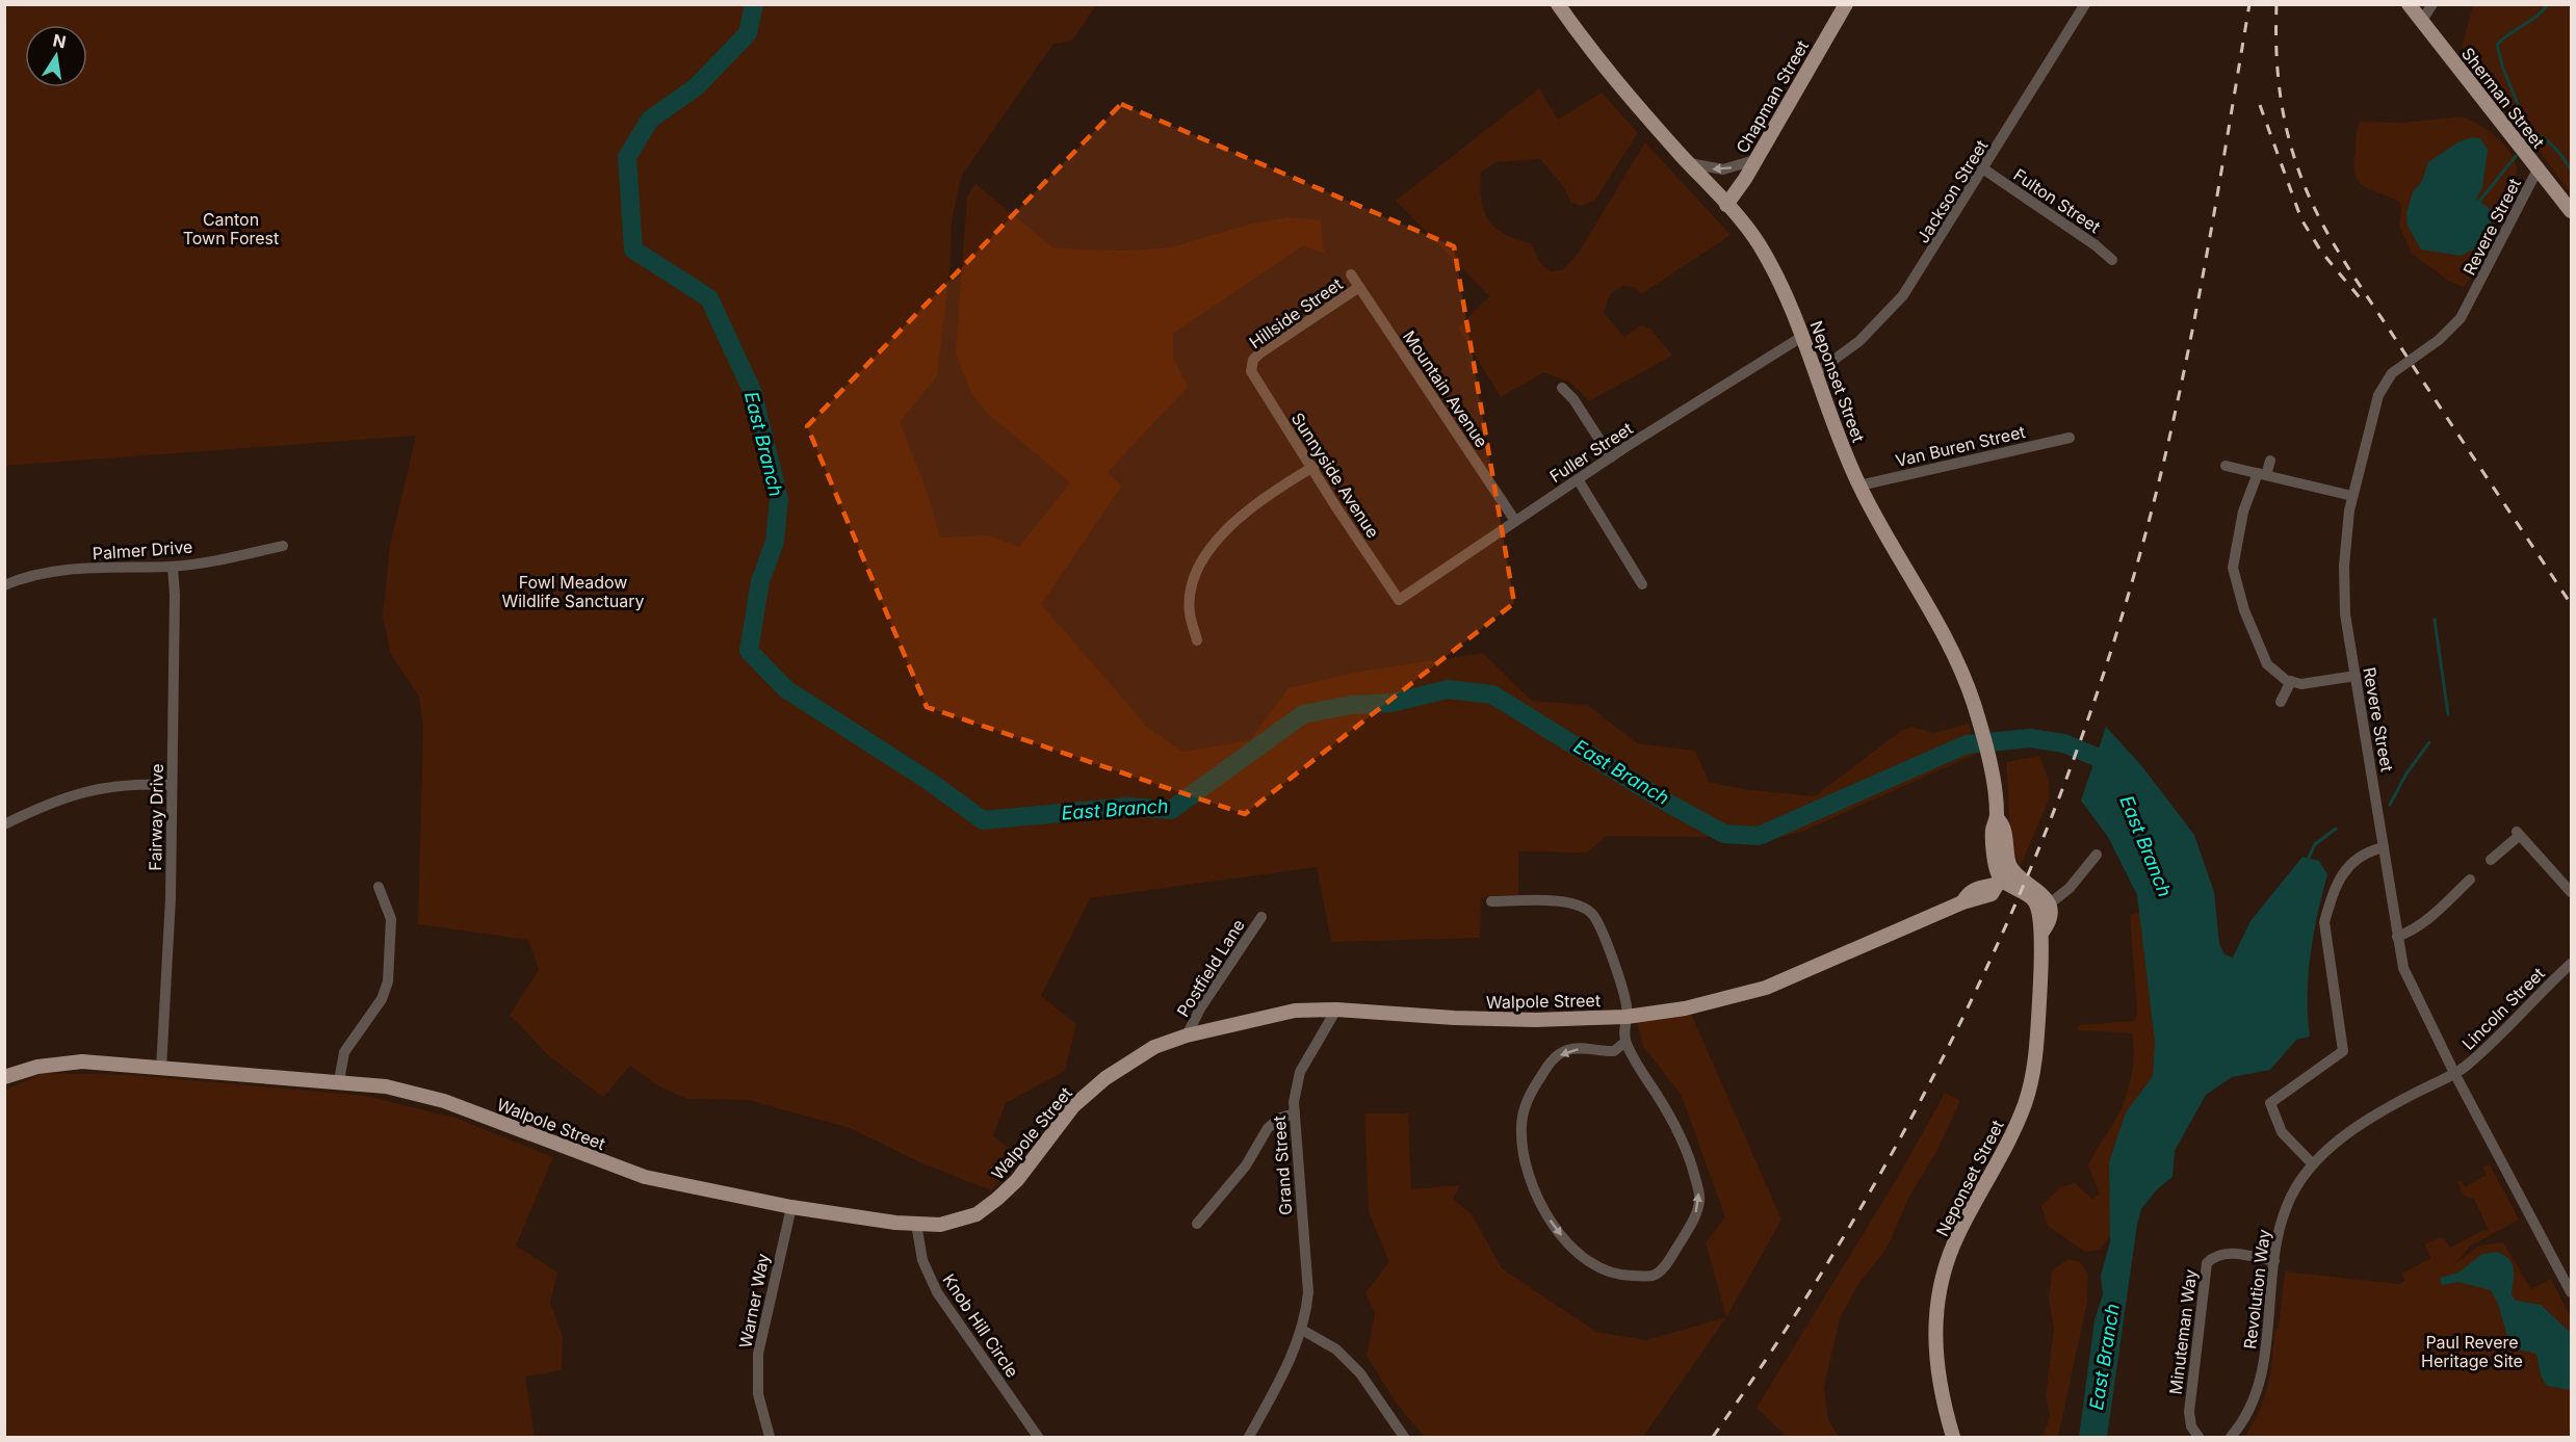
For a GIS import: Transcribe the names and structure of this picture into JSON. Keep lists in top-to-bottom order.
{
  "streets": {
    "main road": [
      "Chapman Street",
      "Sherman Street",
      "Neponset Street",
      "Walpole Street"
    ],
    "street": [
      "Jackson Street",
      "Fulton Street",
      "Revere Street",
      "Hillside Street",
      "Mountain Avenue",
      "Van Buren Street",
      "Fuller Street",
      "Sunnyside Avenue",
      "Palmer Drive",
      "Fairway Drive",
      "Postfield Lane",
      "Lincoln Street",
      "Grand Street",
      "Revolution Way",
      "Warner Way",
      "Knob Hill Circle",
      "Minuteman Way"
    ]
  },
  "crossings": [
    ["Chapman Street", "Neponset Street"],
    ["Sherman Street", "Revere Street"],
    ["Jackson Street", "Fulton Street"],
    ["Jackson Street", "Neponset Street"],
    ["Revere Street", "Lincoln Street"],
    ["Revere Street", "Revolution Way"],
    ["Hillside Street", "Mountain Avenue"],
    ["Hillside Street", "Sunnyside Avenue"],
    ["Neponset Street", "Van Buren Street"],
    ["Neponset Street", "Fuller Street"],
    ["Neponset Street", "Walpole Street"],
    ["Mountain Avenue", "Fuller Street"],
    ["Fuller Street", "Sunnyside Avenue"],
    ["Palmer Drive", "Fairway Drive"],
    ["Fairway Drive", "Walpole Street"],
    ["Postfield Lane", "Walpole Street"],
    ["Walpole Street", "Grand Street"],
    ["Walpole Street", "Warner Way"],
    ["Walpole Street", "Knob Hill Circle"],
    ["Lincoln Street", "Revolution Way"],
    ["Revolution Way", "Minuteman Way"]
  ],
  "water": ["East Branch"],
  "parks": ["Canton Town Forest", "Fowl Meadow Wildlife Sanctuary", "Paul Revere Heritage Site"],
  "north": "top"
}
